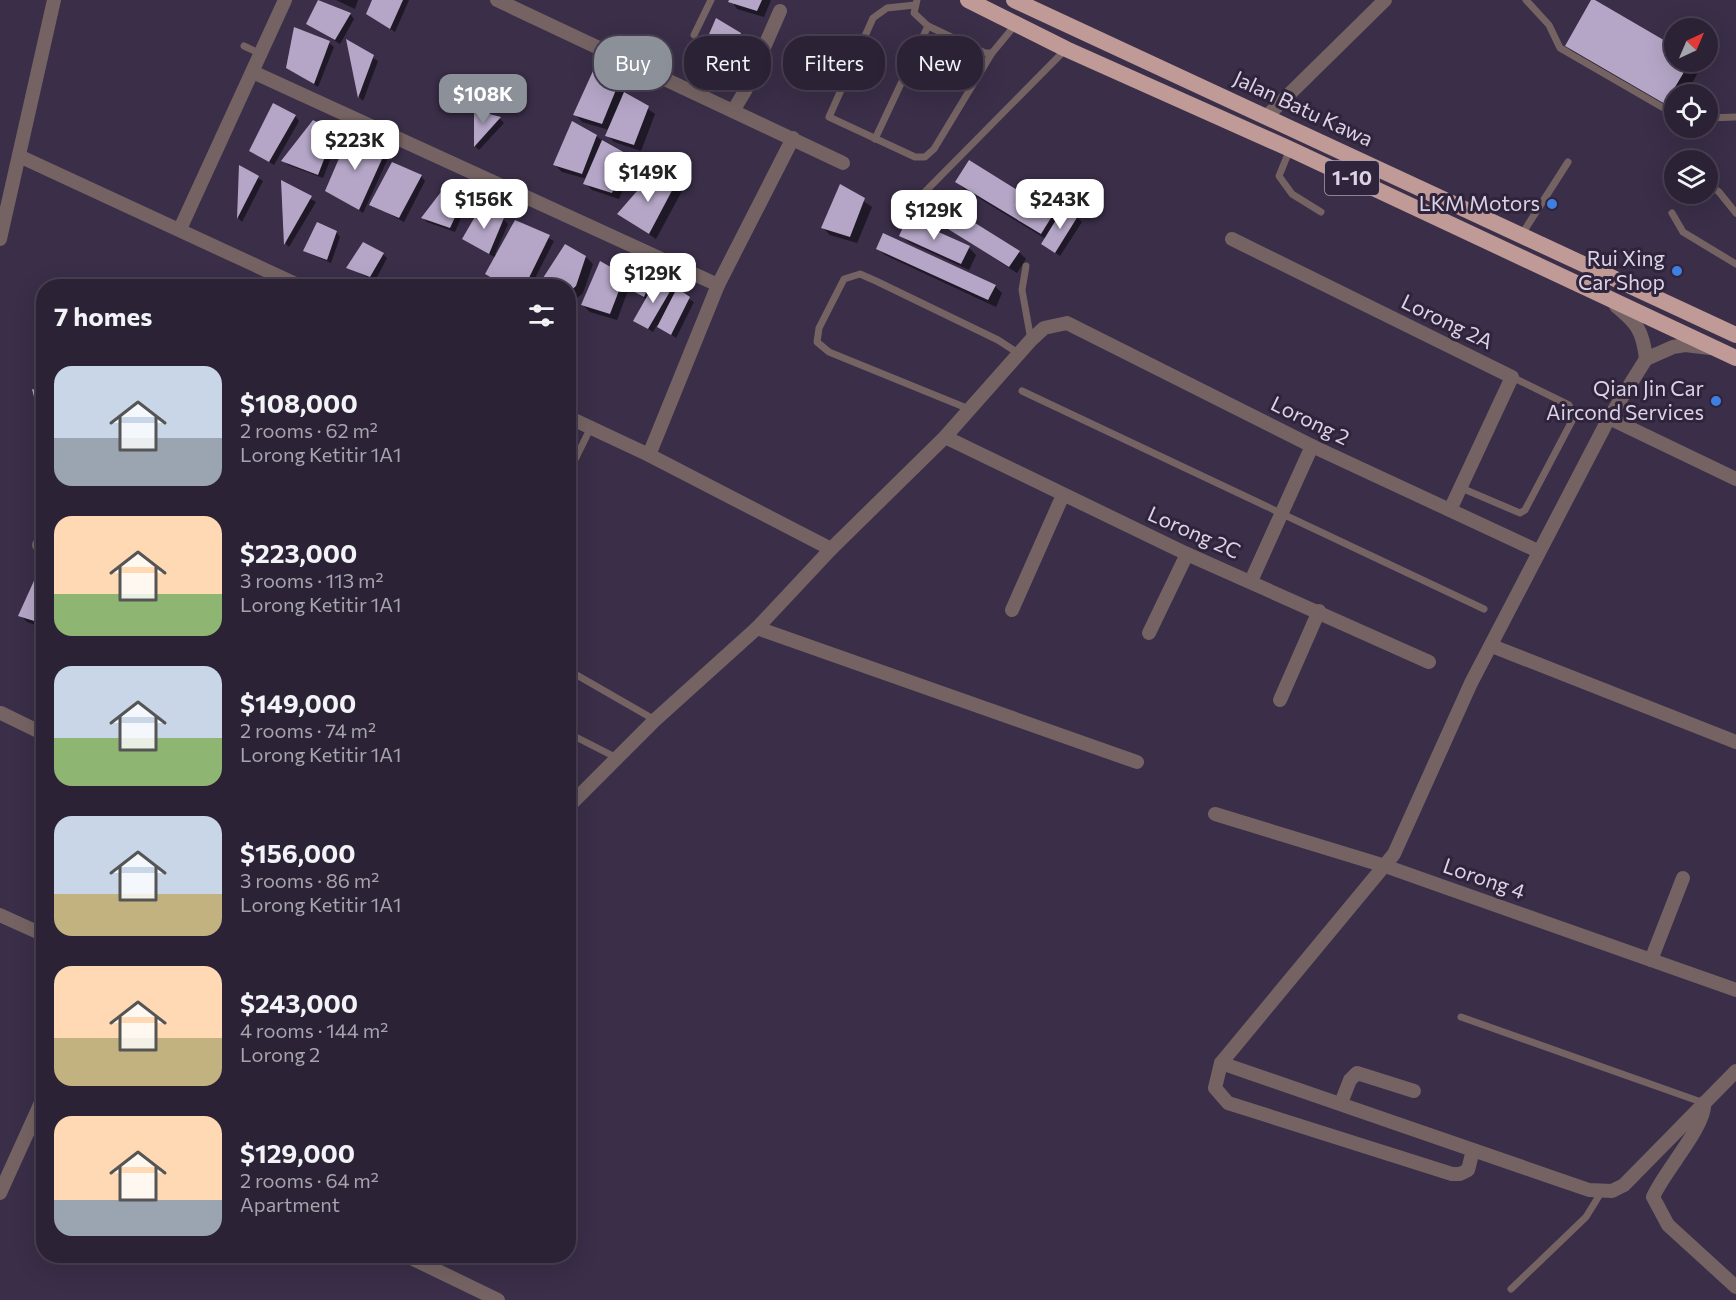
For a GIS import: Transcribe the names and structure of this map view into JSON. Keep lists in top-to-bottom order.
{
  "streets": {
    "highway": ["Jalan Batu Kawa", "1-10"],
    "street": [
      "Lorong 2A",
      "Lorong 2",
      "Lorong 2C",
      "Lorong 4"
    ]
  },
  "places": ["LKM Motors", "Rui Xing Car Shop", "Qian Jin Car Aircond Services"],
  "north": "top right",
  "page": {
    "chip": [
      "Buy",
      "Rent",
      "Filters",
      "New"
    ],
    "price": [
      "$108K",
      "$223K",
      "$149K",
      "$156K",
      "$243K",
      "$129K",
      "$129K"
    ],
    "heading": "7 homes",
    "list": [
      {
        "name": "$108,000",
        "note": "2 rooms · 62 m² · Lorong Ketitir 1A1"
      },
      {
        "name": "$223,000",
        "note": "3 rooms · 113 m² · Lorong Ketitir 1A1"
      },
      {
        "name": "$149,000",
        "note": "2 rooms · 74 m² · Lorong Ketitir 1A1"
      },
      {
        "name": "$156,000",
        "note": "3 rooms · 86 m² · Lorong Ketitir 1A1"
      },
      {
        "name": "$243,000",
        "note": "4 rooms · 144 m² · Lorong 2"
      },
      {
        "name": "$129,000",
        "note": "2 rooms · 64 m² · Apartment"
      }
    ]
  }
}
